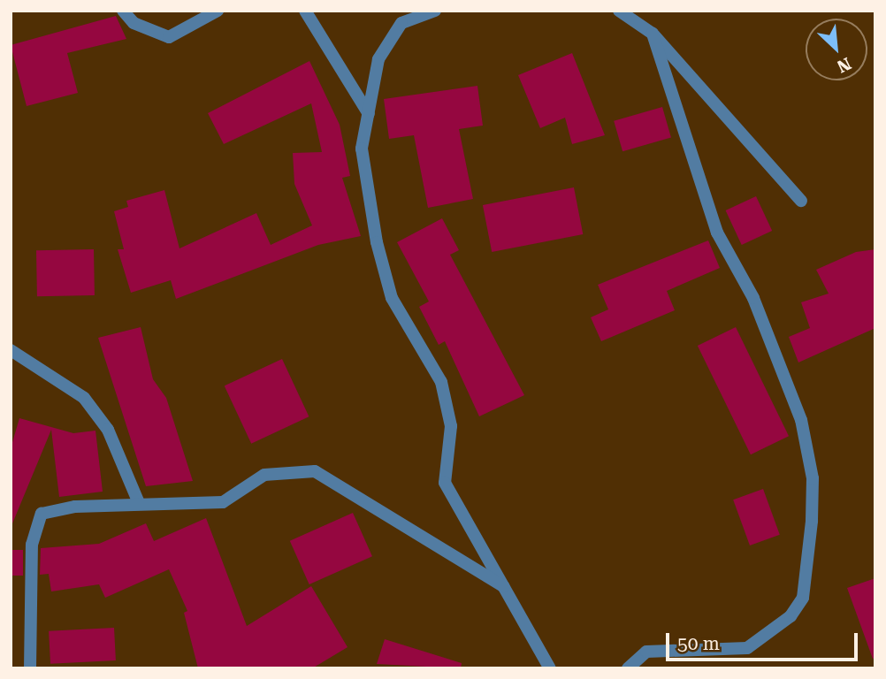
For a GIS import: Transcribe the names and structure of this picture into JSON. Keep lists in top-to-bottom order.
{
  "scale_bar": "50 m",
  "north": "bottom right"
}
